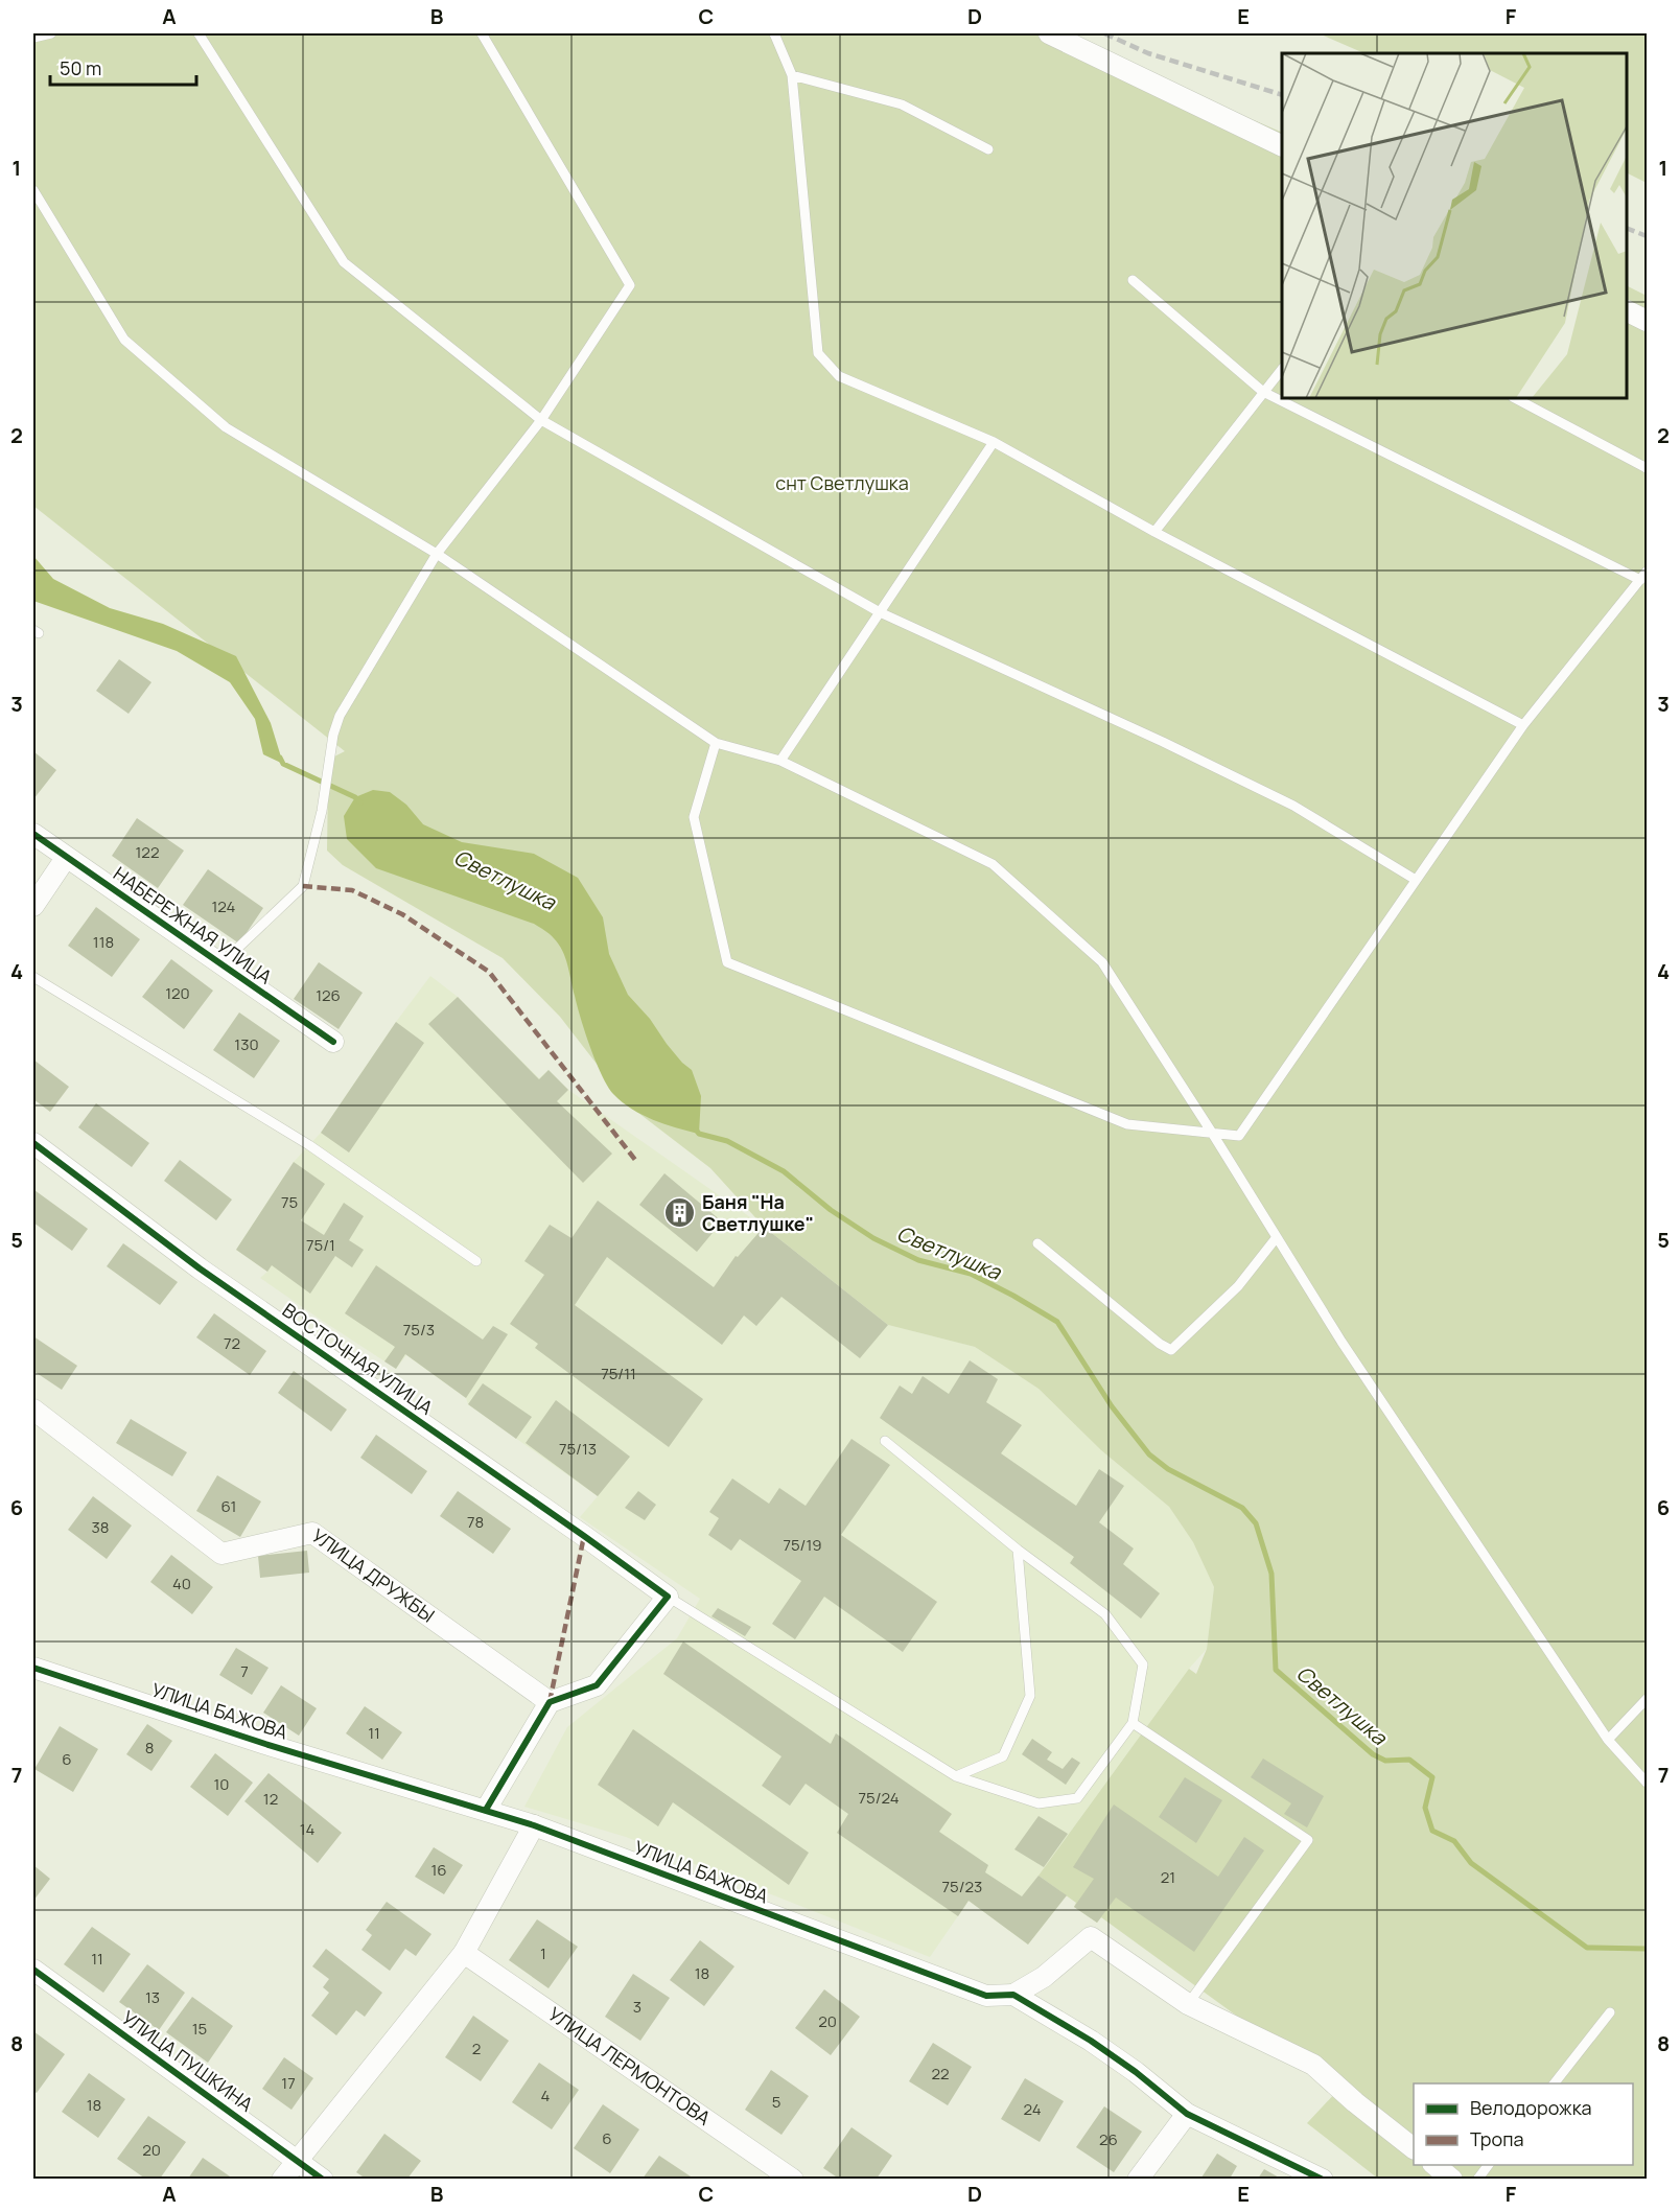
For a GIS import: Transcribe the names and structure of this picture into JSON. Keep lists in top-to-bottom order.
{
  "streets": {
    "street": [
      "НАБЕРЕЖНАЯ УЛИЦА",
      "ВОСТОЧНАЯ УЛИЦА",
      "УЛИЦА ДРУЖБЫ",
      "УЛИЦА БАЖОВА",
      "УЛИЦА ПУШКИНА",
      "УЛИЦА ЛЕРМОНТОВА"
    ]
  },
  "water": ["Светлушка"],
  "parks": ["снт Светлушка"],
  "places": {
    "building": ["Баня \"На Светлушке\""]
  },
  "house_numbers": [
    "122",
    "124",
    "118",
    "120",
    "126",
    "130",
    "75",
    "75/1",
    "75/3",
    "72",
    "75/11",
    "75/13",
    "61",
    "78",
    "38",
    "75/19",
    "40",
    "7",
    "11",
    "8",
    "6",
    "10",
    "75/24",
    "12",
    "14",
    "16",
    "21",
    "75/23",
    "1",
    "11",
    "18",
    "13",
    "3",
    "20",
    "15",
    "2",
    "22",
    "17",
    "4",
    "5",
    "18",
    "24",
    "6",
    "26",
    "20"
  ],
  "legend": ["Велодорожка", "Тропа"],
  "scale_bar": "50 m",
  "grid": {
    "columns": [
      "A",
      "B",
      "C",
      "D",
      "E",
      "F"
    ],
    "rows": [
      "1",
      "2",
      "3",
      "4",
      "5",
      "6",
      "7",
      "8"
    ]
  }
}
